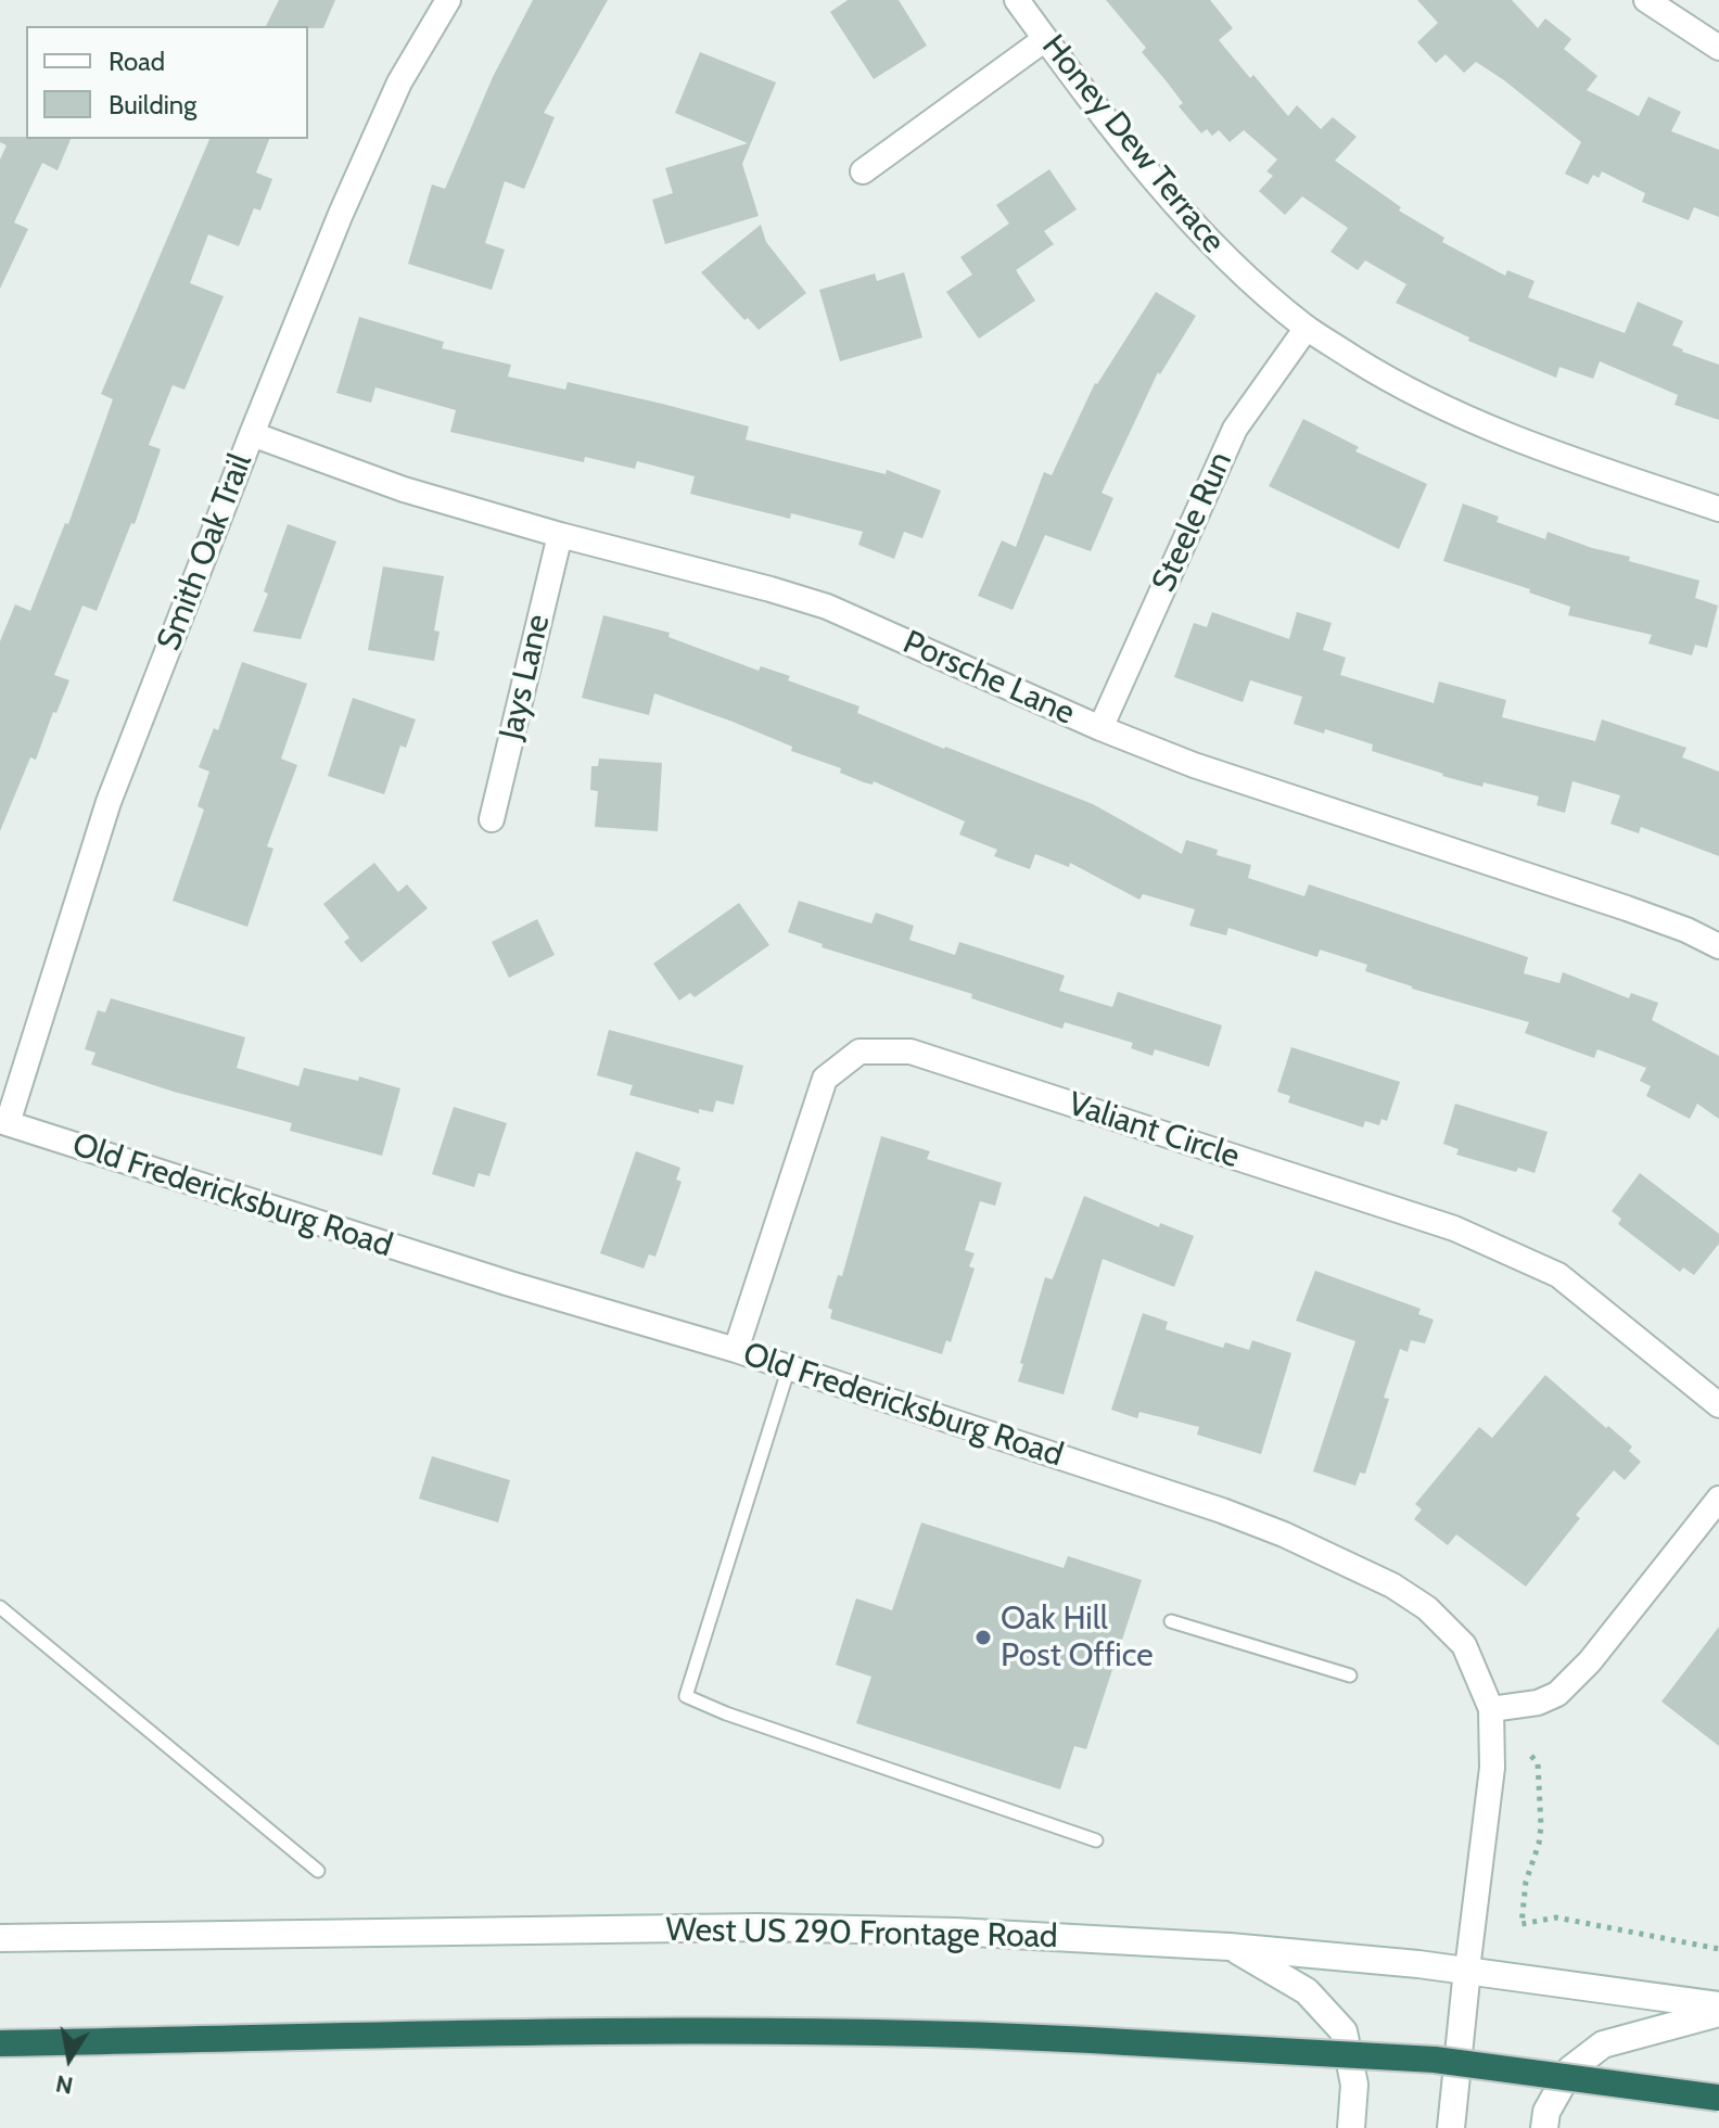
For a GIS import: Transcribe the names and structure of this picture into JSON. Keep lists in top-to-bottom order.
{
  "streets": {
    "main road": ["West US 290 Frontage Road"],
    "street": [
      "Honey Dew Terrace",
      "Steele Run",
      "Smith Oak Trail",
      "Jays Lane",
      "Porsche Lane",
      "Valiant Circle",
      "Old Fredericksburg Road"
    ]
  },
  "crossings": [
    ["Honey Dew Terrace", "Steele Run"],
    ["Steele Run", "Porsche Lane"],
    ["Smith Oak Trail", "Porsche Lane"],
    ["Smith Oak Trail", "Old Fredericksburg Road"],
    ["Jays Lane", "Porsche Lane"],
    ["Valiant Circle", "Old Fredericksburg Road"],
    ["Old Fredericksburg Road", "West US 290 Frontage Road"]
  ],
  "places": ["Oak Hill Post Office"],
  "legend": ["Road", "Building"],
  "north": "bottom"
}
